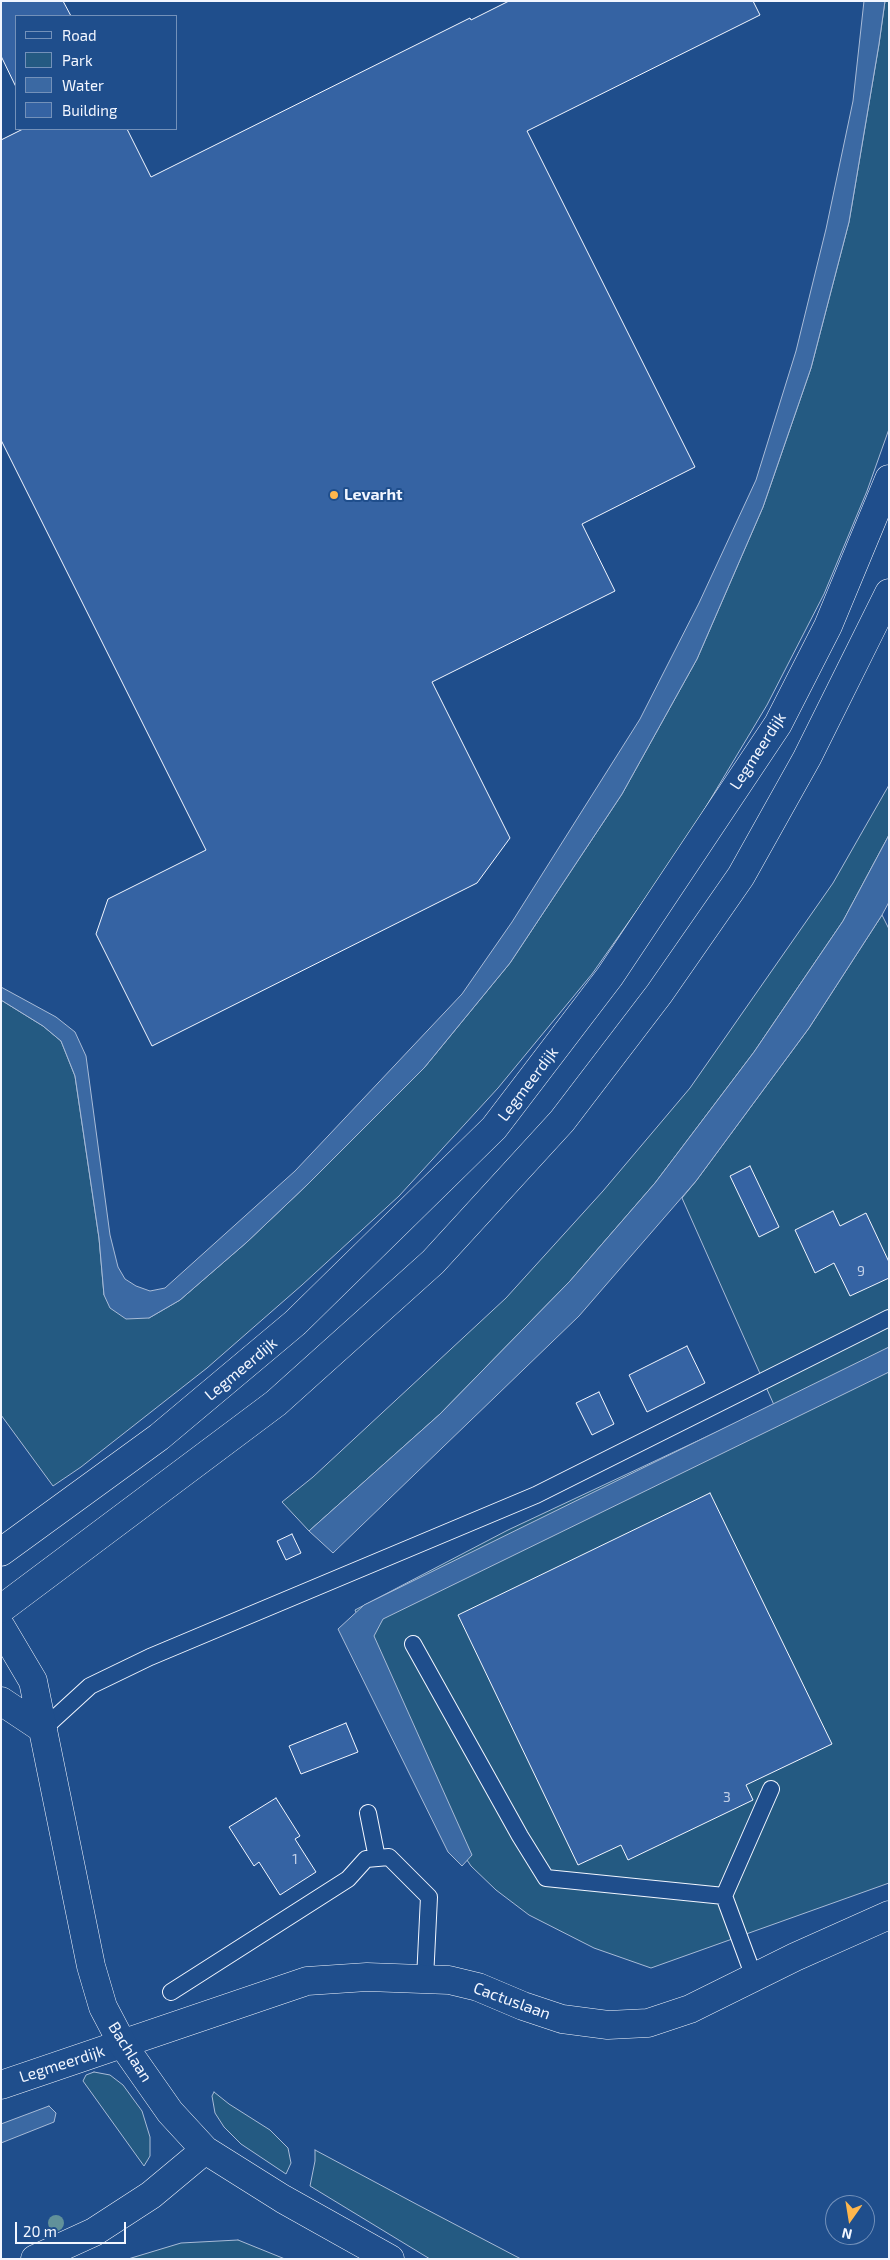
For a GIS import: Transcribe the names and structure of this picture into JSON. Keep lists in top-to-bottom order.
{
  "streets": {
    "main road": ["Legmeerdijk", "Cactuslaan", "Bachlaan"]
  },
  "crossings": [
    ["Legmeerdijk", "Cactuslaan"],
    ["Legmeerdijk", "Bachlaan"],
    ["Cactuslaan", "Bachlaan"]
  ],
  "places": ["Levarht"],
  "house_numbers": ["9", "3", "1"],
  "legend": [
    "Road",
    "Park",
    "Water",
    "Building"
  ],
  "scale_bar": "20 m",
  "north": "bottom"
}
